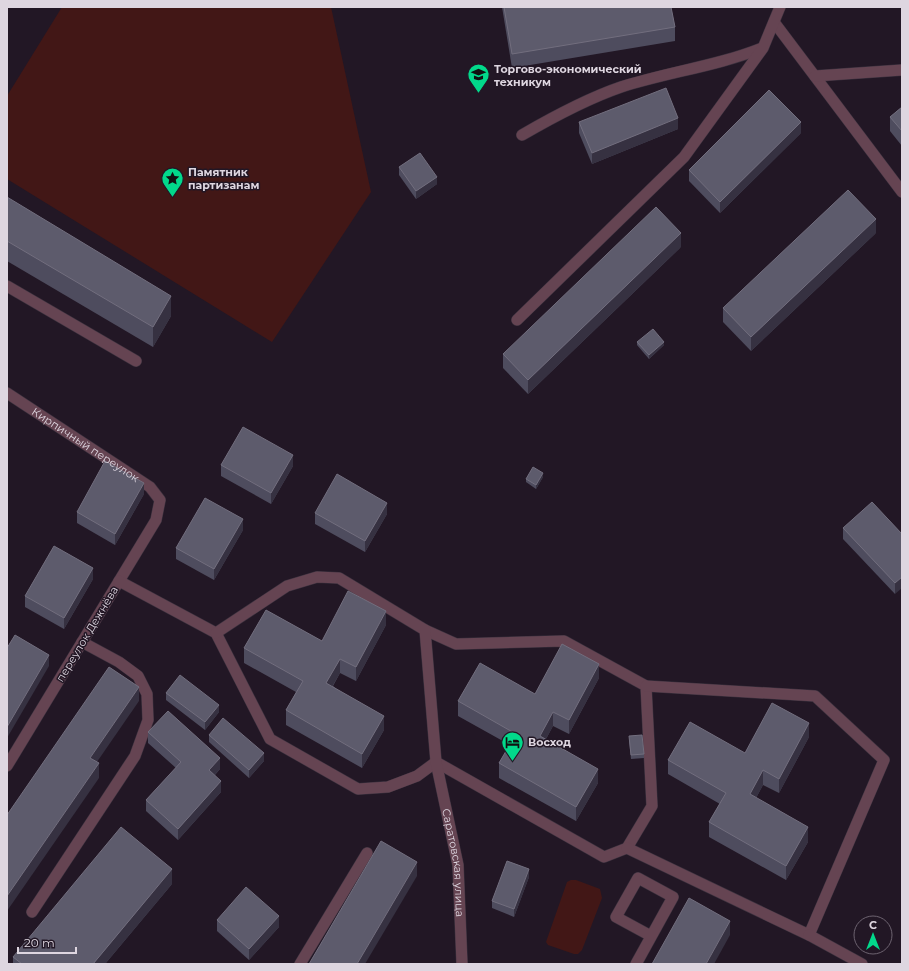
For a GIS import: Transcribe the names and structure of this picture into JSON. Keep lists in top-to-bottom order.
{
  "streets": {
    "street": ["Кирпичный переулок", "переулок Дежнёва", "Саратовская улица"]
  },
  "crossings": [
    ["Кирпичный переулок", "переулок Дежнёва"]
  ],
  "places": {
    "school or university": ["Торгово-экономический техникум"],
    "place": ["Памятник партизанам"],
    "hotel": ["Восход"]
  },
  "scale_bar": "20 m",
  "north": "top"
}
